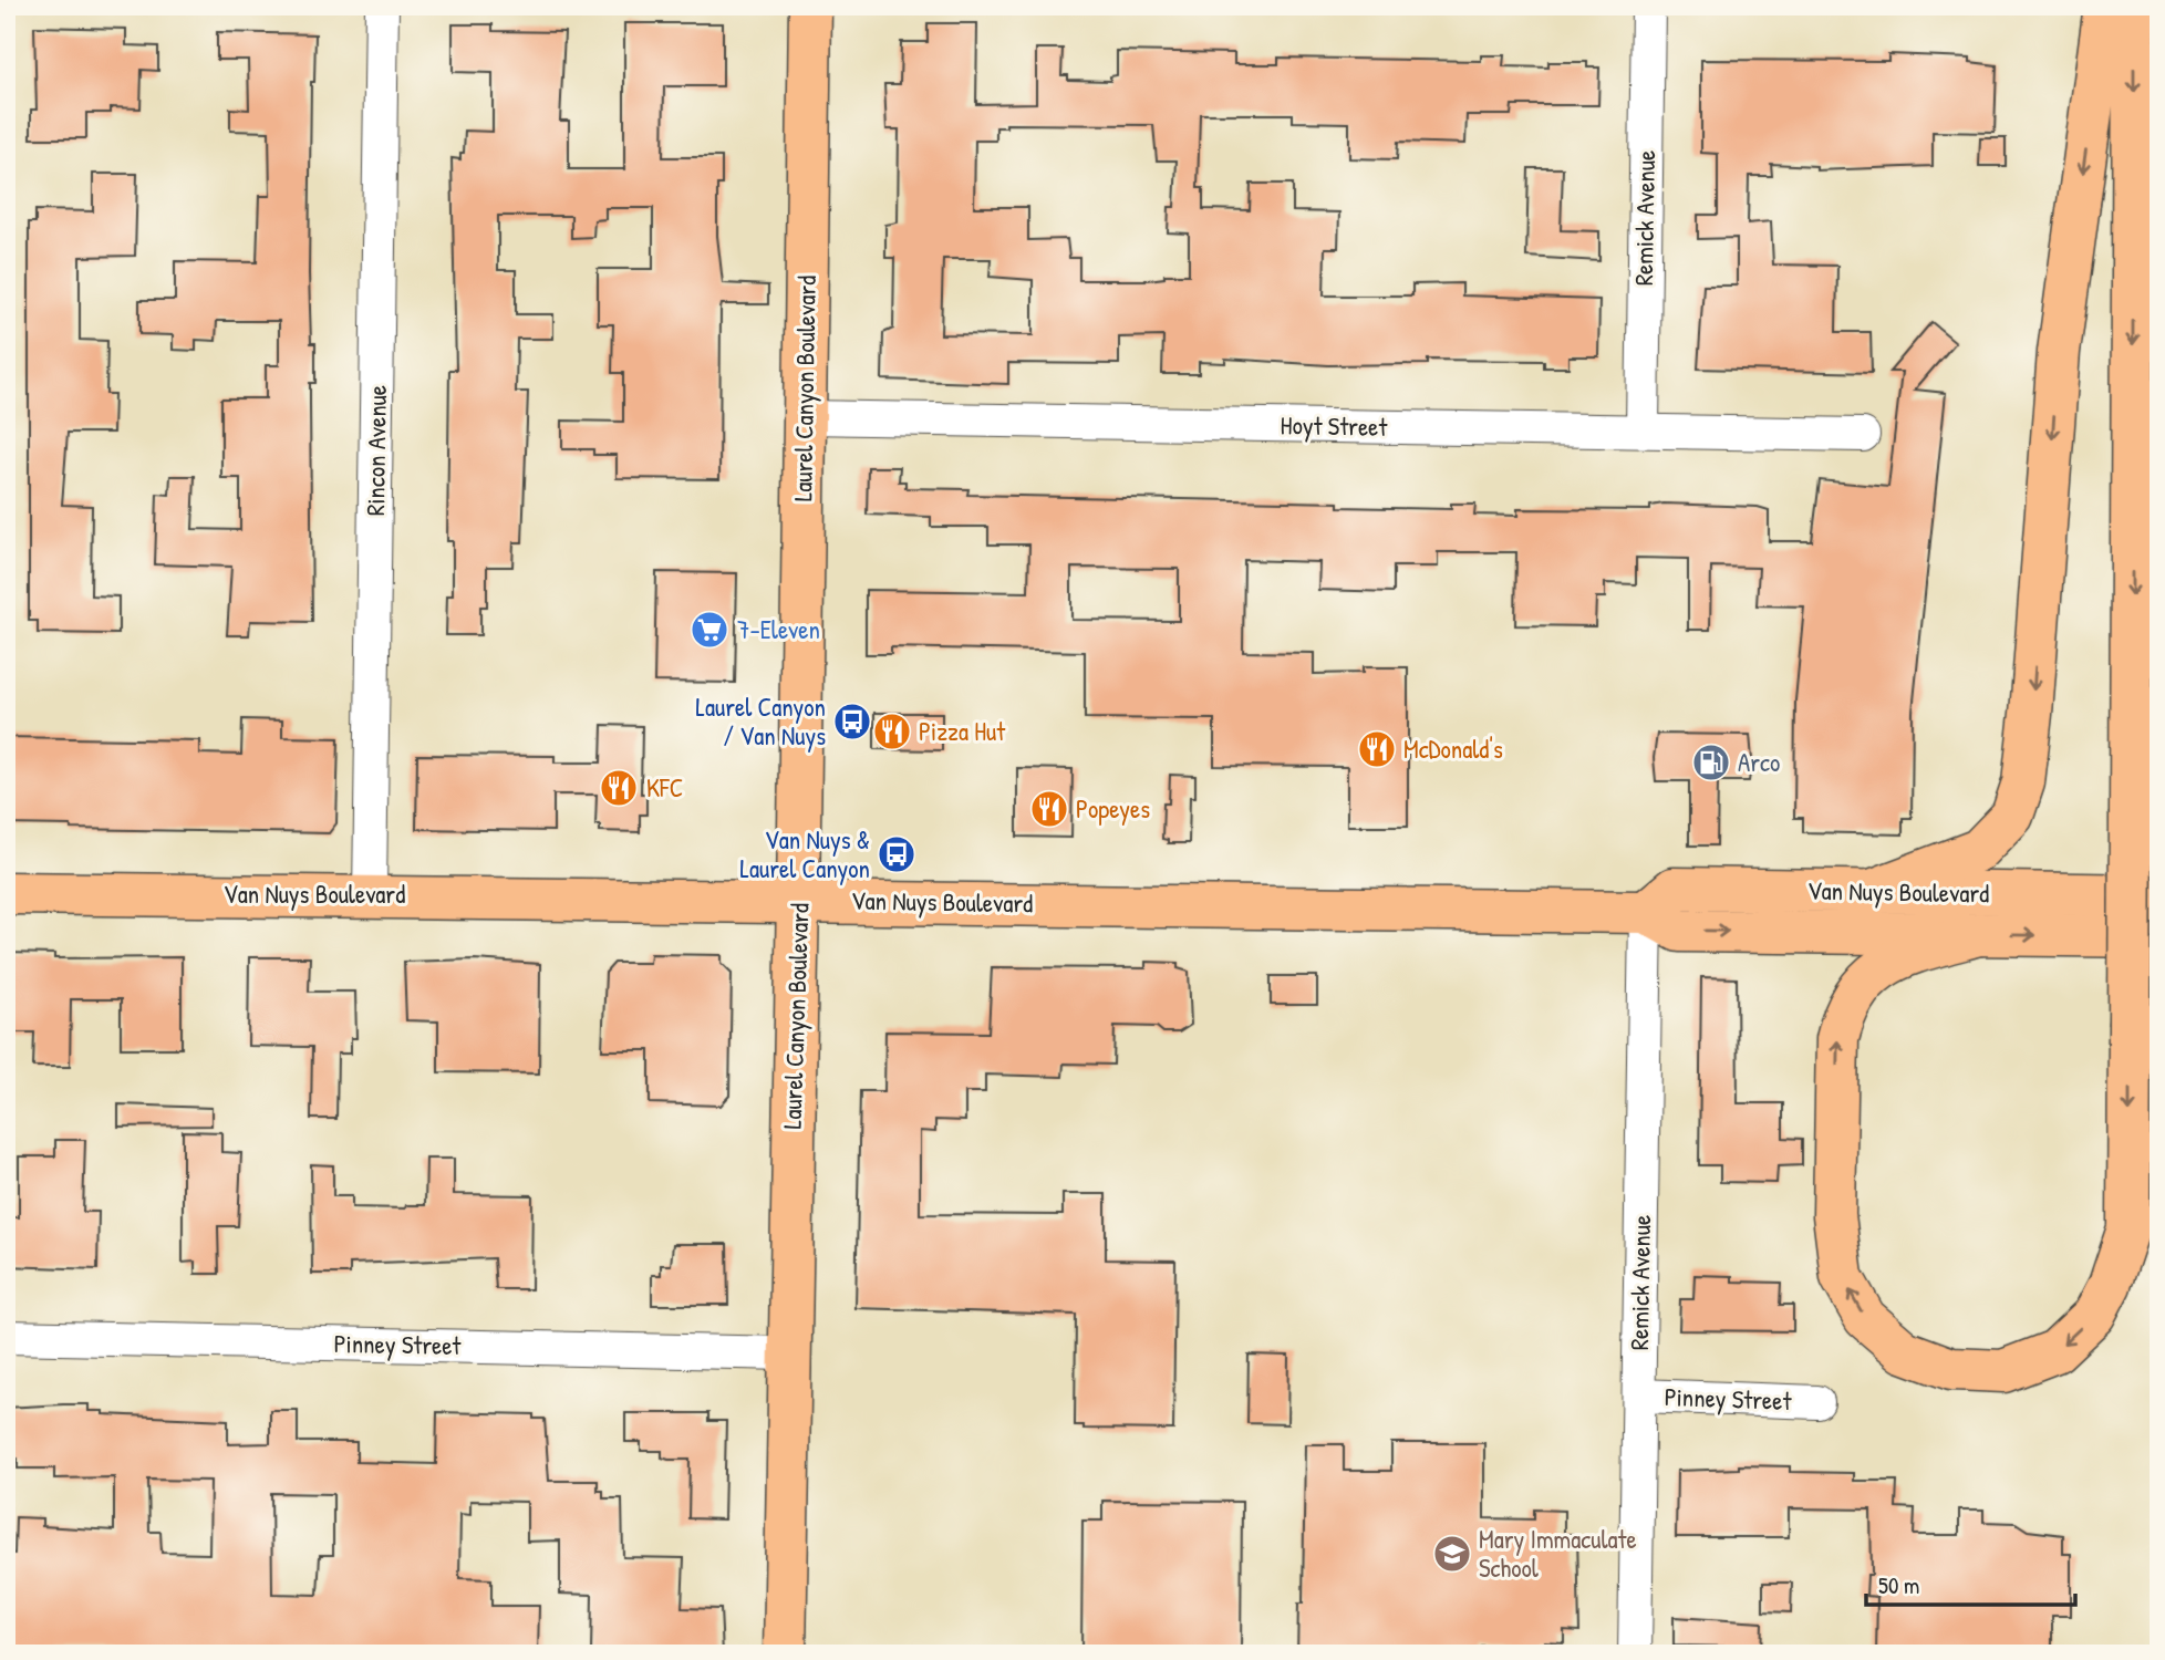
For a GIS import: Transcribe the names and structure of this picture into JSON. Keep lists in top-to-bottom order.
{
  "streets": {
    "main road": ["Laurel Canyon Boulevard", "Van Nuys Boulevard"],
    "street": [
      "Remick Avenue",
      "Hoyt Street",
      "Rincon Avenue",
      "Pinney Street"
    ]
  },
  "crossings": [
    ["Remick Avenue", "Hoyt Street"],
    ["Remick Avenue", "Van Nuys Boulevard"],
    ["Remick Avenue", "Pinney Street"],
    ["Laurel Canyon Boulevard", "Hoyt Street"],
    ["Laurel Canyon Boulevard", "Van Nuys Boulevard"],
    ["Laurel Canyon Boulevard", "Pinney Street"],
    ["Rincon Avenue", "Van Nuys Boulevard"]
  ],
  "places": {
    "supermarket": ["7-Eleven"],
    "bus stop": ["Laurel Canyon / Van Nuys", "Van Nuys & Laurel Canyon"],
    "restaurant": [
      "Pizza Hut",
      "McDonald's",
      "KFC",
      "Popeyes"
    ],
    "fuel station": ["Arco"],
    "school or university": ["Mary Immaculate School"]
  },
  "scale_bar": "50 m"
}
